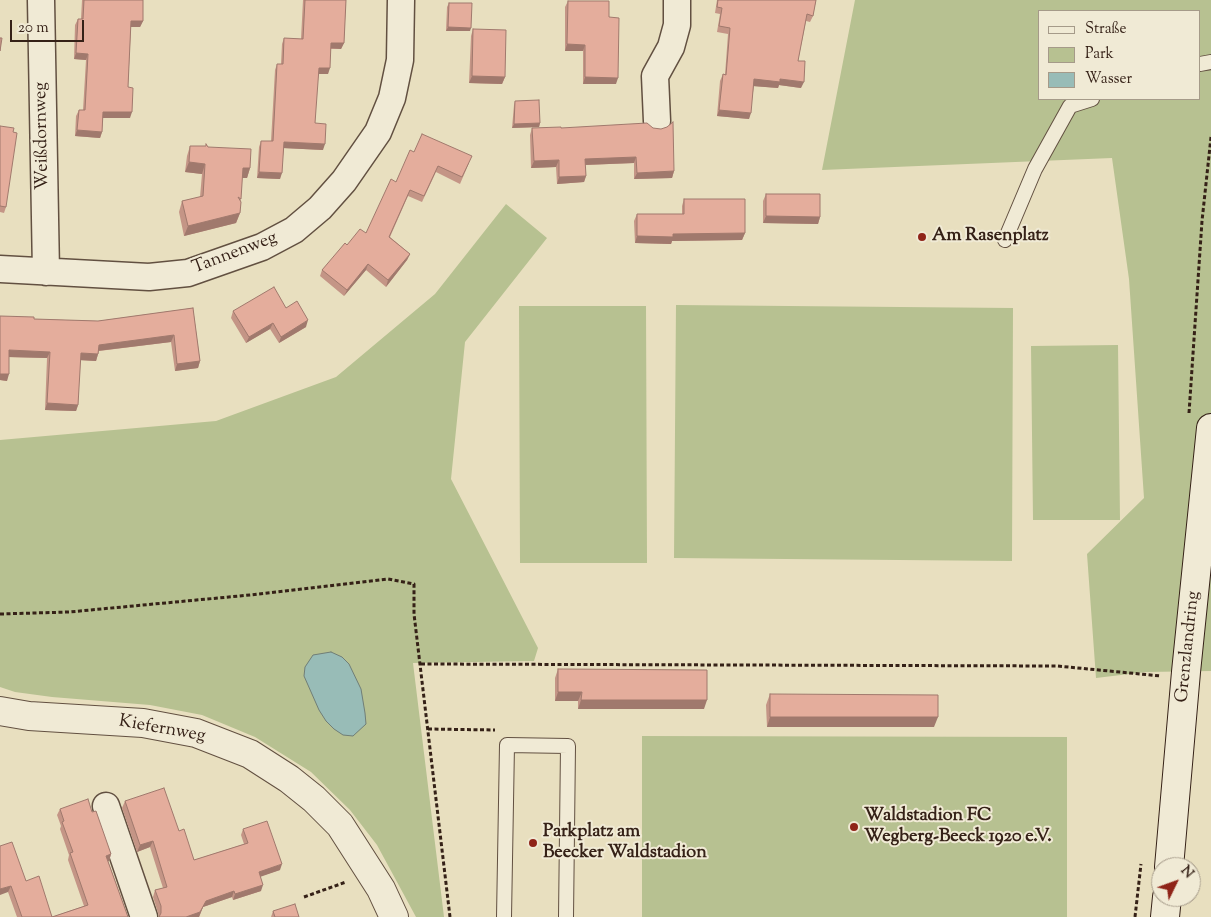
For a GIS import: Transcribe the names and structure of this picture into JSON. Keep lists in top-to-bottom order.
{
  "streets": {
    "street": [
      "Weißdornweg",
      "Tannenweg",
      "Grenzlandring",
      "Kiefernweg"
    ]
  },
  "crossings": [
    ["Weißdornweg", "Tannenweg"]
  ],
  "places": ["Am Rasenplatz", "Waldstadion FC Wegberg-Beeck 1920 e.V.", "Parkplatz am Beecker Waldstadion"],
  "legend": ["Straße", "Park", "Wasser"],
  "scale_bar": "20 m",
  "north": "top right"
}
